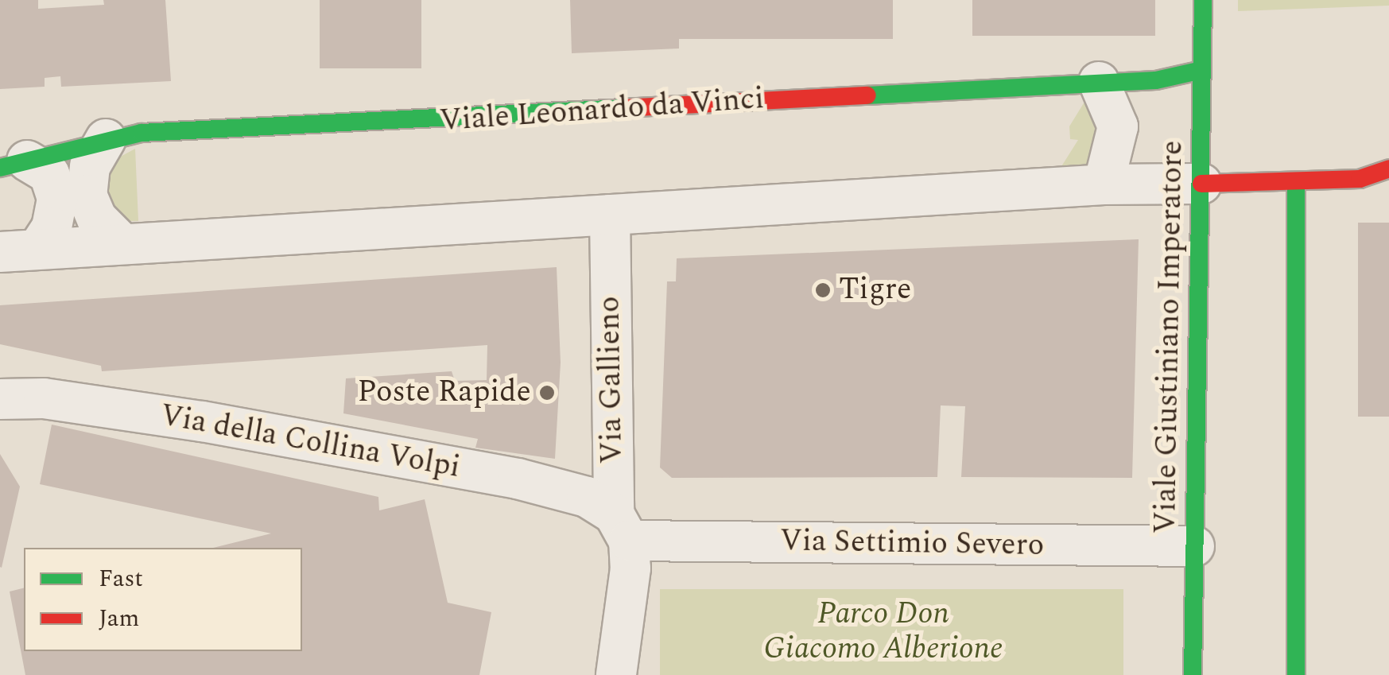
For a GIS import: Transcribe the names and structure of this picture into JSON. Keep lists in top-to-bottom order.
{
  "streets": {
    "street": [
      "Viale Leonardo da Vinci",
      "Viale Giustiniano Imperatore",
      "Via Gallieno",
      "Via della Collina Volpi",
      "Via Settimio Severo"
    ]
  },
  "crossings": [
    ["Viale Leonardo da Vinci", "Viale Giustiniano Imperatore"],
    ["Viale Giustiniano Imperatore", "Via Settimio Severo"],
    ["Via Gallieno", "Via della Collina Volpi"],
    ["Via Gallieno", "Via Settimio Severo"],
    ["Via della Collina Volpi", "Via Settimio Severo"]
  ],
  "parks": ["Parco Don Giacomo Alberione"],
  "places": ["Tigre", "Poste Rapide"],
  "legend": ["Fast", "Jam"]
}
